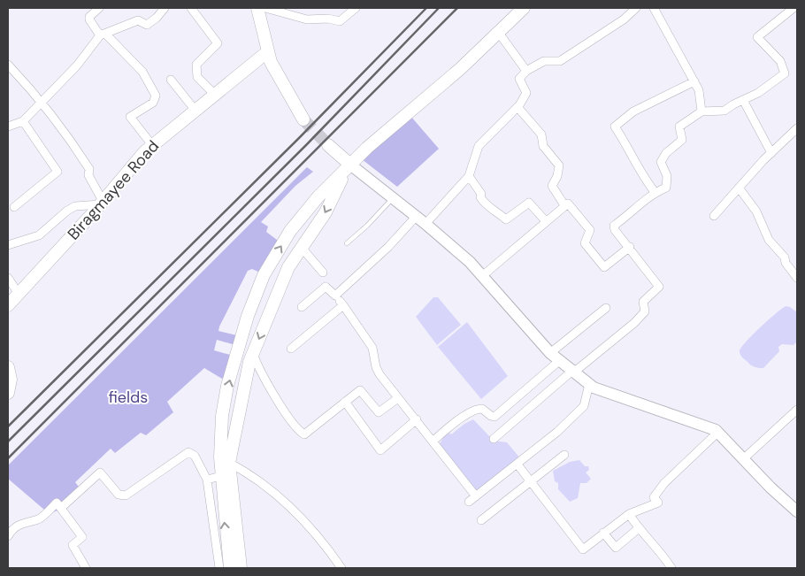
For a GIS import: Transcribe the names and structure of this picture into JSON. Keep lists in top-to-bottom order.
{
  "streets": {
    "main road": ["Biragmayee Road"]
  },
  "parks": ["fields"]
}
